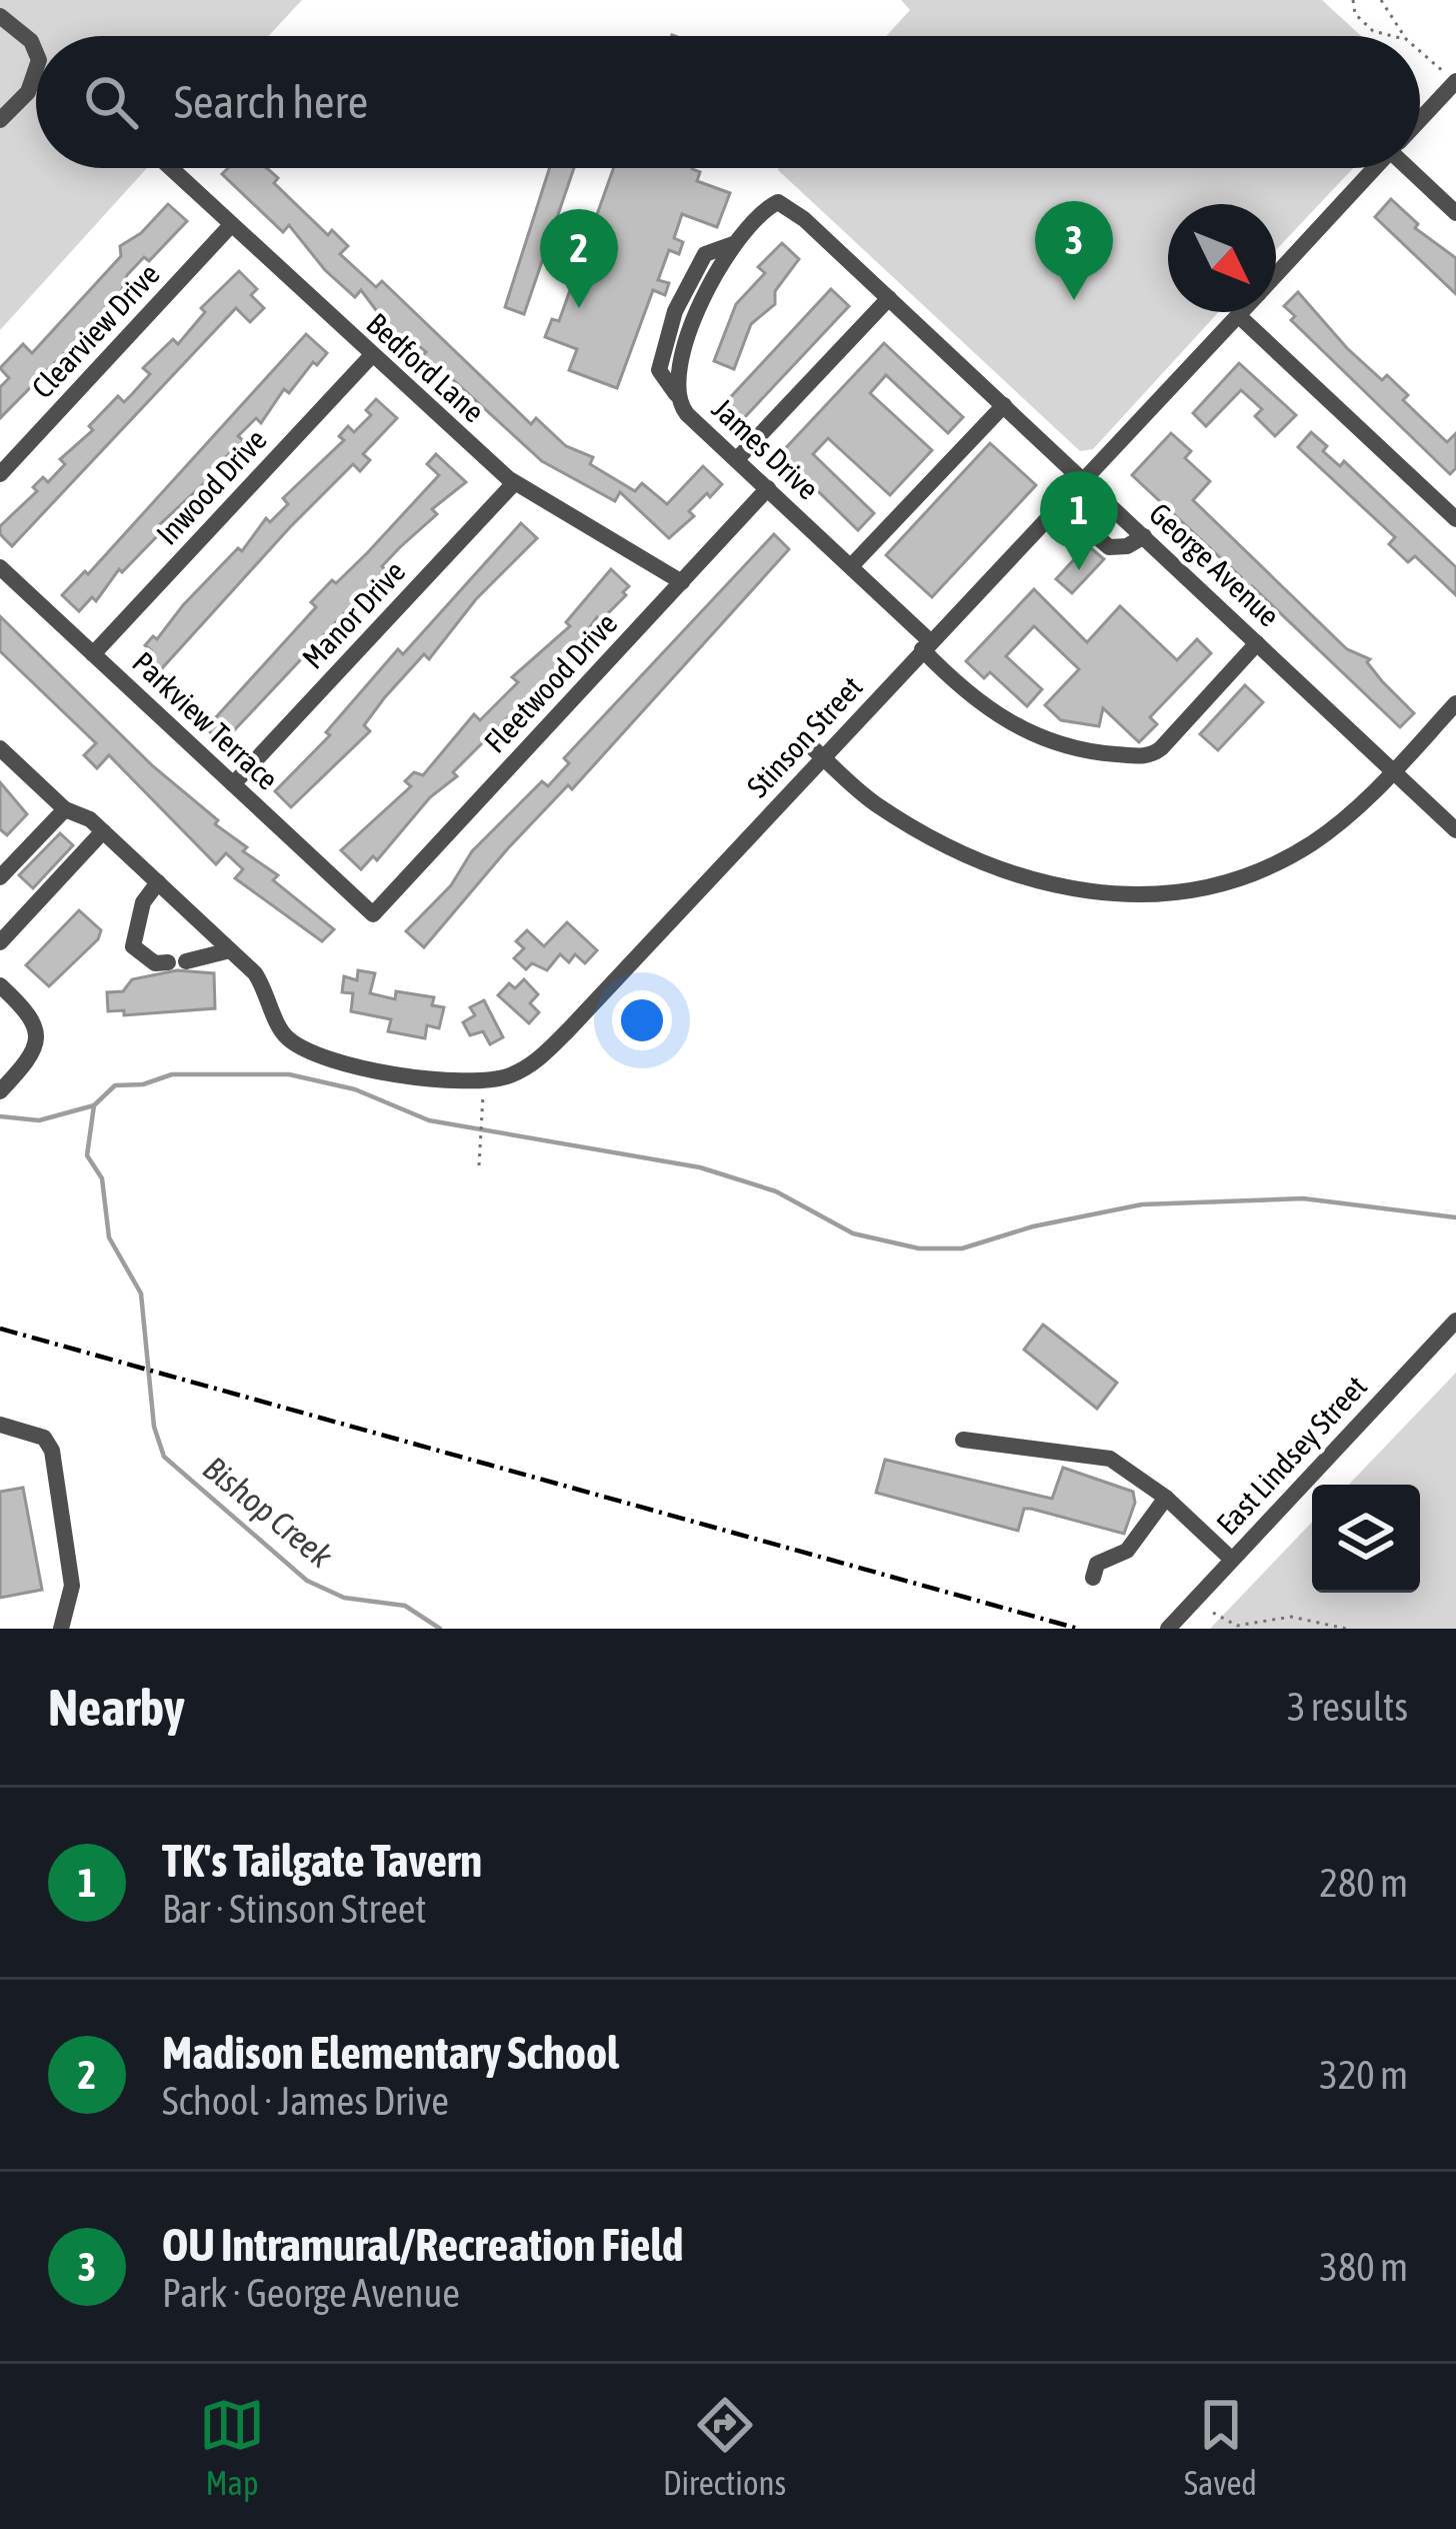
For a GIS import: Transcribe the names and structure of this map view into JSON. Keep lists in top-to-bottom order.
{
  "streets": {
    "street": [
      "Clearview Drive",
      "Bedford Lane",
      "James Drive",
      "Inwood Drive",
      "George Avenue",
      "Manor Drive",
      "Fleetwood Drive",
      "Parkview Terrace",
      "Stinson Street",
      "East Lindsey Street"
    ]
  },
  "crossings": [
    ["Clearview Drive", "Bedford Lane"],
    ["Bedford Lane", "Inwood Drive"],
    ["Bedford Lane", "Manor Drive"],
    ["Bedford Lane", "Fleetwood Drive"],
    ["James Drive", "George Avenue"],
    ["James Drive", "Fleetwood Drive"],
    ["James Drive", "Stinson Street"],
    ["Inwood Drive", "Parkview Terrace"],
    ["George Avenue", "Stinson Street"],
    ["Manor Drive", "Parkview Terrace"],
    ["Fleetwood Drive", "Parkview Terrace"]
  ],
  "water": ["Bishop Creek"],
  "north": "bottom right",
  "page": {
    "search": "Search here",
    "pins": ["3", "2", "1"],
    "heading": ["Nearby", "3 results"],
    "list": [
      {
        "mark": "1",
        "name": "TK's Tailgate Tavern",
        "note": "Bar · Stinson Street",
        "value": "280 m"
      },
      {
        "mark": "2",
        "name": "Madison Elementary School",
        "note": "School · James Drive",
        "value": "320 m"
      },
      {
        "mark": "3",
        "name": "OU Intramural/Recreation Field",
        "note": "Park · George Avenue",
        "value": "380 m"
      }
    ],
    "nav": ["Map", "Directions", "Saved"]
  }
}
